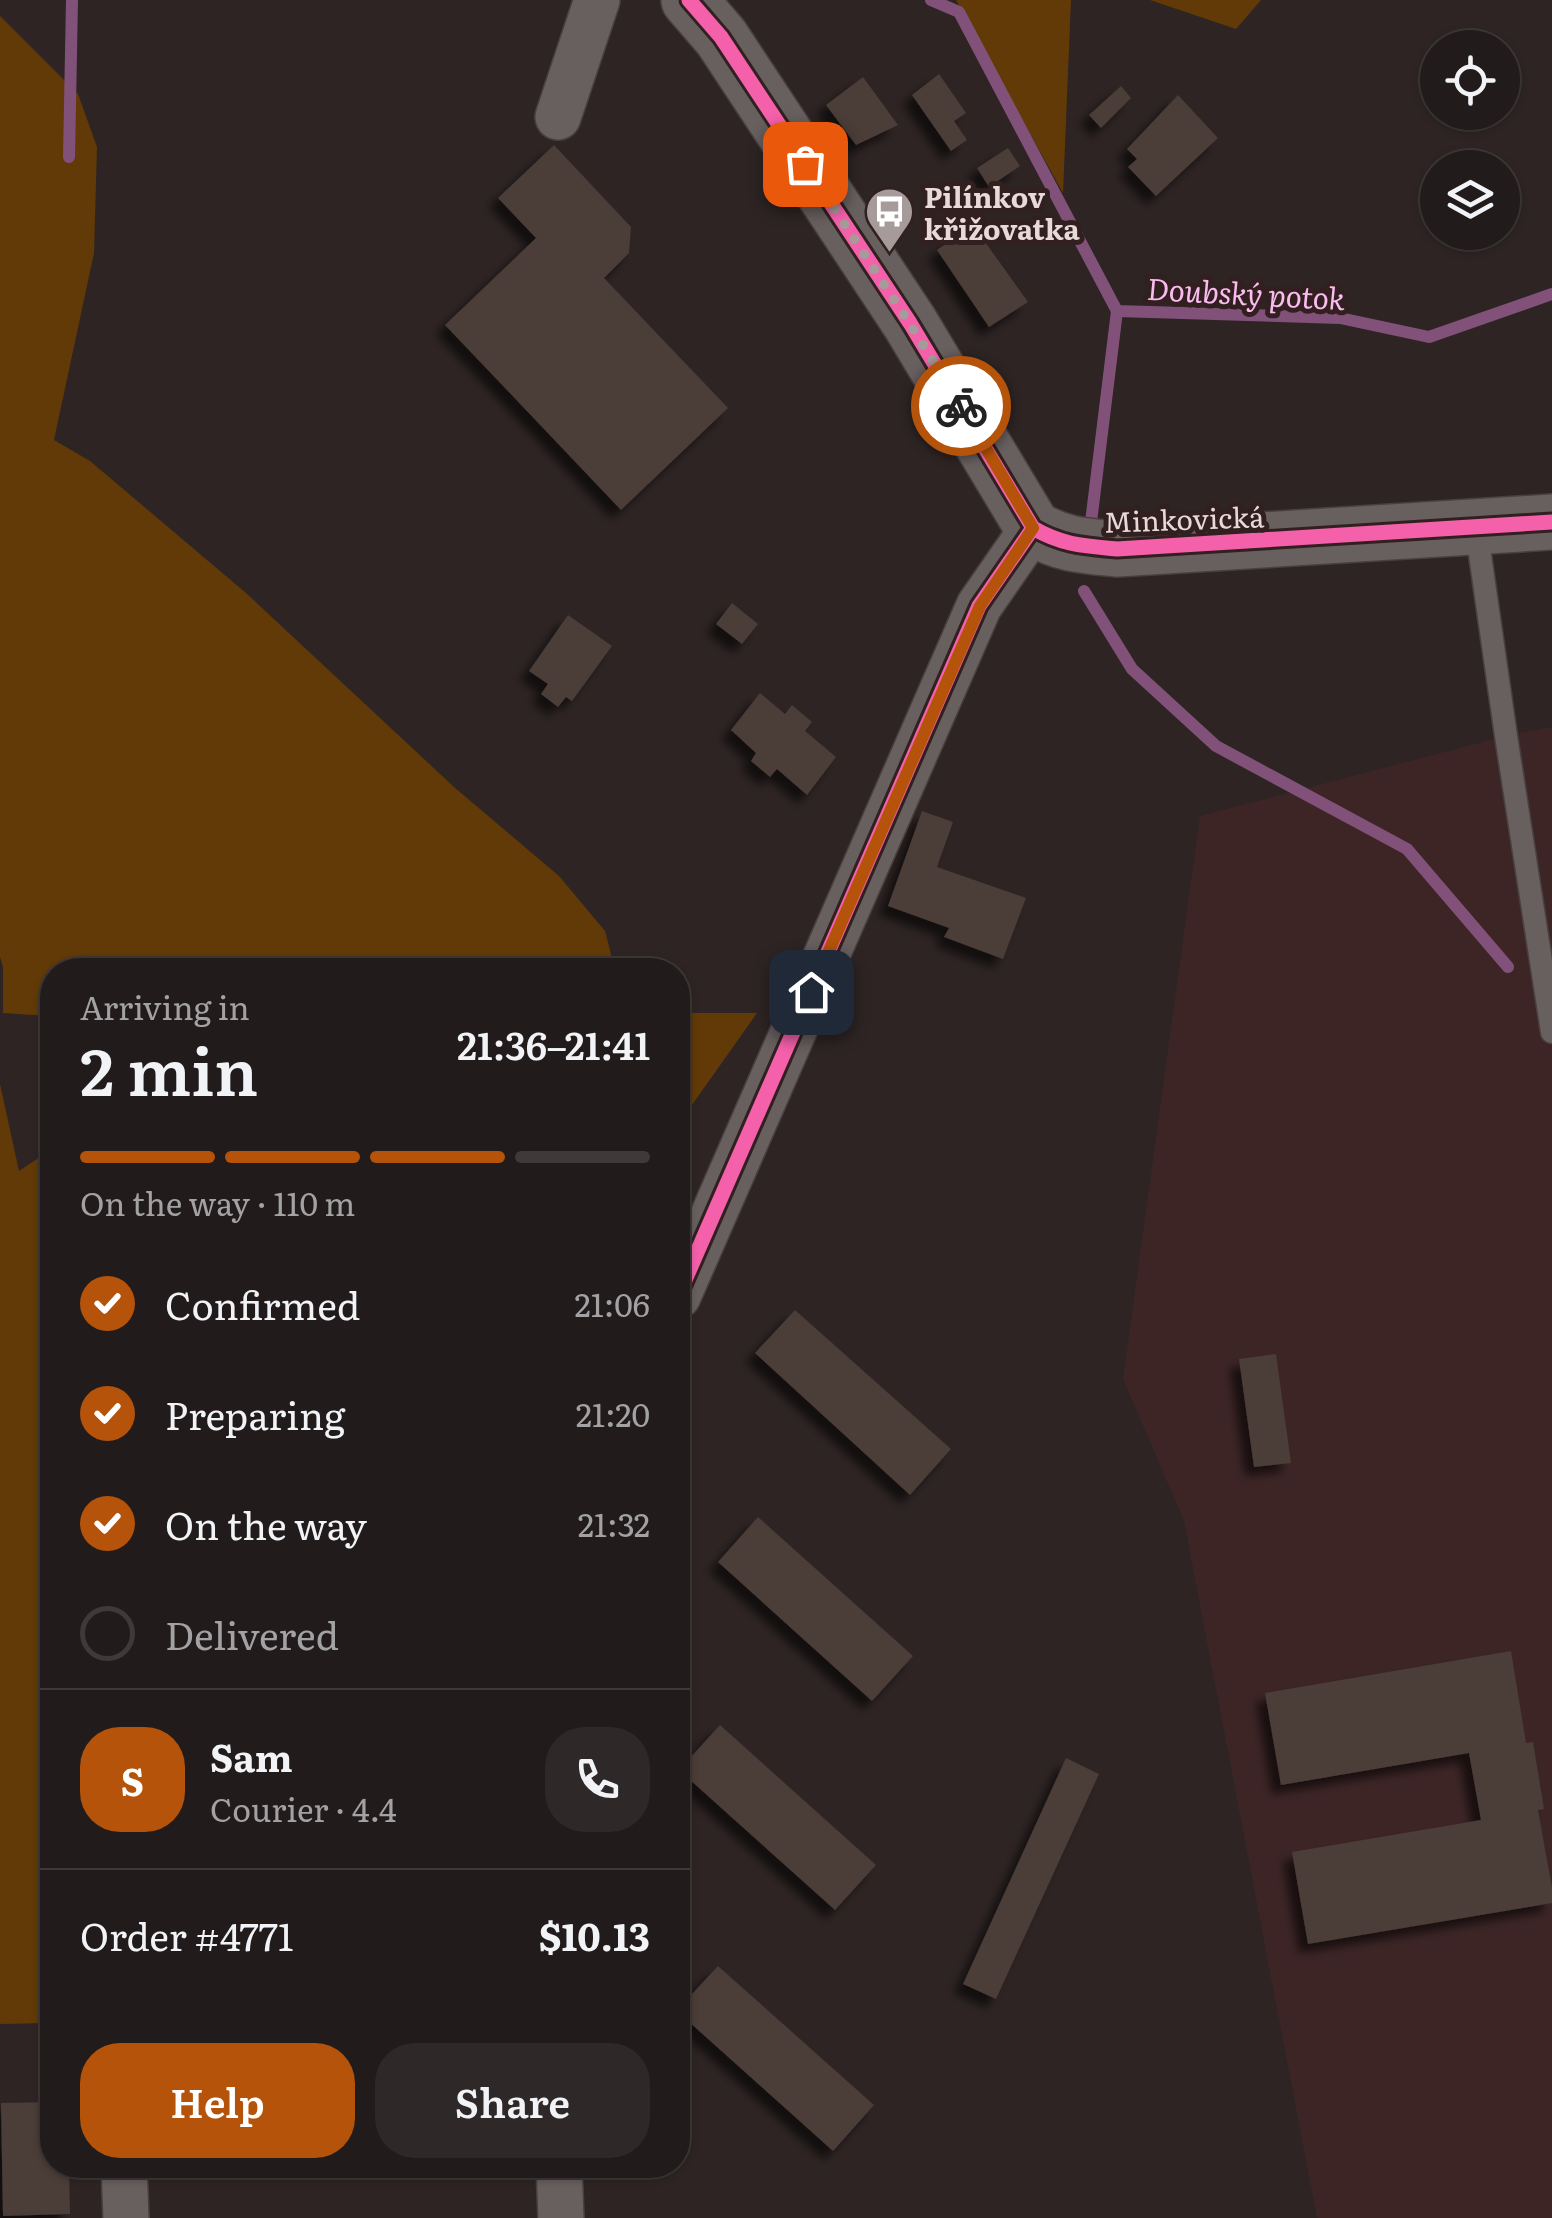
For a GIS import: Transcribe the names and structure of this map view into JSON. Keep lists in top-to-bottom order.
{
  "streets": {
    "street": ["Minkovická"]
  },
  "water": ["Doubský potok"],
  "places": {
    "bus stop": ["Pilínkov křižovatka"]
  },
  "page": {
    "heading": ["2 min", "Arriving in", "21:36–21:41"],
    "panel": [
      "Sam",
      "Courier · 4.4",
      "Order #4771",
      "$10.13"
    ],
    "bar": "On the way · 110 m",
    "list": [
      ["Confirmed", "21:06"],
      ["Preparing", "21:20"],
      ["On the way", "21:32"],
      "Delivered"
    ],
    "round": "S",
    "buttons": ["Help", "Share"]
  }
}
